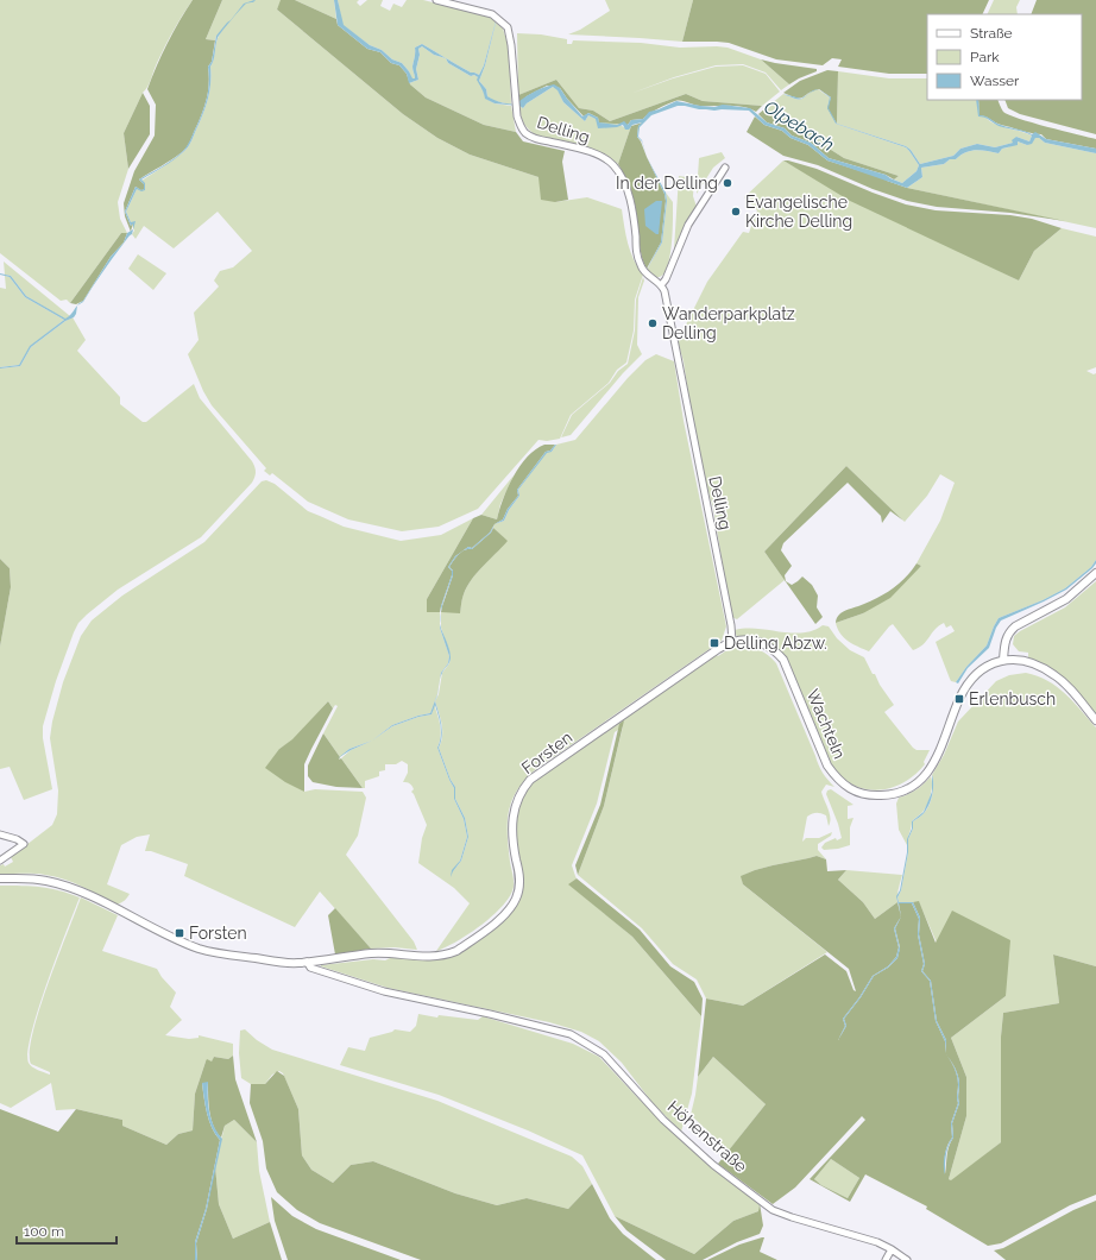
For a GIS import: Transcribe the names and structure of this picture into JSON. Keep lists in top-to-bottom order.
{
  "streets": {
    "street": [
      "Delling",
      "Wachteln",
      "Forsten",
      "Höhenstraße"
    ]
  },
  "crossings": [
    ["Delling", "Wachteln"],
    ["Delling", "Forsten"],
    ["Wachteln", "Forsten"],
    ["Forsten", "Höhenstraße"]
  ],
  "water": ["Olpebach"],
  "places": {
    "other": ["In der Delling", "Evangelische Kirche Delling", "Wanderparkplatz Delling"],
    "transit": ["Delling Abzw.", "Erlenbusch", "Forsten"]
  },
  "legend": ["Straße", "Park", "Wasser"],
  "scale_bar": "100 m"
}
